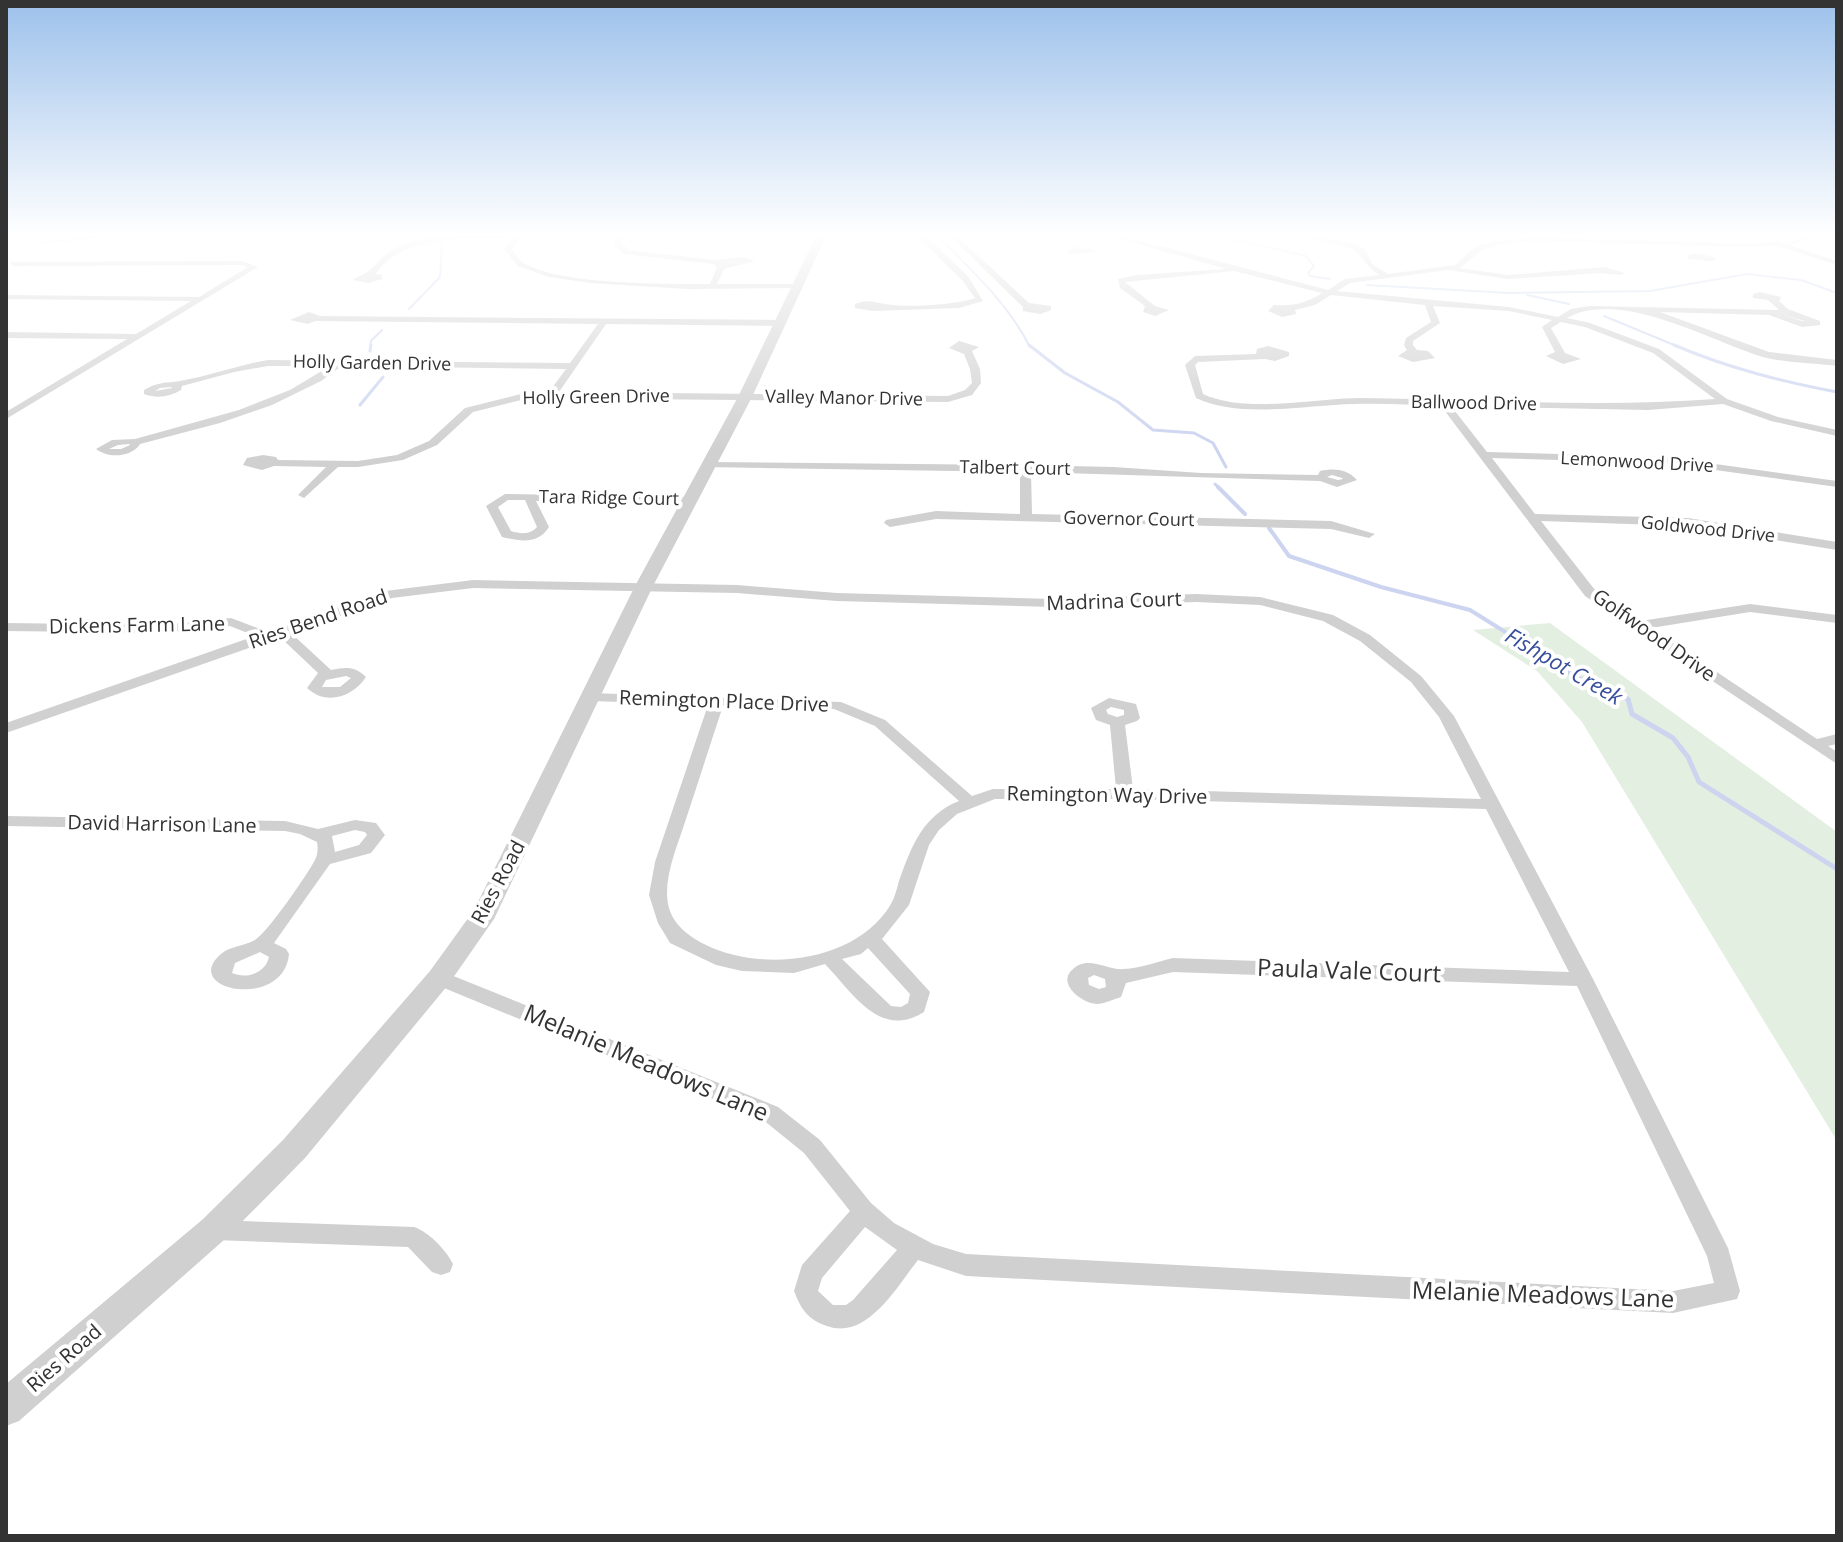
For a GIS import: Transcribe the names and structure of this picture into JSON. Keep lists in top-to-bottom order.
{
  "streets": {
    "street": [
      "Holly Garden Drive",
      "Holly Green Drive",
      "Valley Manor Drive",
      "Ballwood Drive",
      "Lemonwood Drive",
      "Talbert Court",
      "Tara Ridge Court",
      "Governor Court",
      "Goldwood Drive",
      "Madrina Court",
      "Ries Bend Road",
      "Dickens Farm Lane",
      "Golfwood Drive",
      "Remington Place Drive",
      "Remington Way Drive",
      "David Harrison Lane",
      "Ries Road",
      "Paula Vale Court",
      "Melanie Meadows Lane"
    ]
  },
  "crossings": [
    ["Holly Green Drive", "Valley Manor Drive"],
    ["Holly Green Drive", "Ries Road"],
    ["Valley Manor Drive", "Ries Road"],
    ["Ballwood Drive", "Golfwood Drive"],
    ["Lemonwood Drive", "Golfwood Drive"],
    ["Talbert Court", "Ries Road"],
    ["Tara Ridge Court", "Ries Road"],
    ["Goldwood Drive", "Golfwood Drive"],
    ["Madrina Court", "Ries Bend Road"],
    ["Madrina Court", "Remington Way Drive"],
    ["Madrina Court", "Ries Road"],
    ["Madrina Court", "Melanie Meadows Lane"],
    ["Ries Bend Road", "Dickens Farm Lane"],
    ["Ries Bend Road", "Ries Road"],
    ["Remington Place Drive", "Remington Way Drive"],
    ["Remington Place Drive", "Ries Road"],
    ["Remington Way Drive", "Melanie Meadows Lane"],
    ["Ries Road", "Melanie Meadows Lane"],
    ["Paula Vale Court", "Melanie Meadows Lane"]
  ],
  "water": ["Fishpot Creek"]
}
